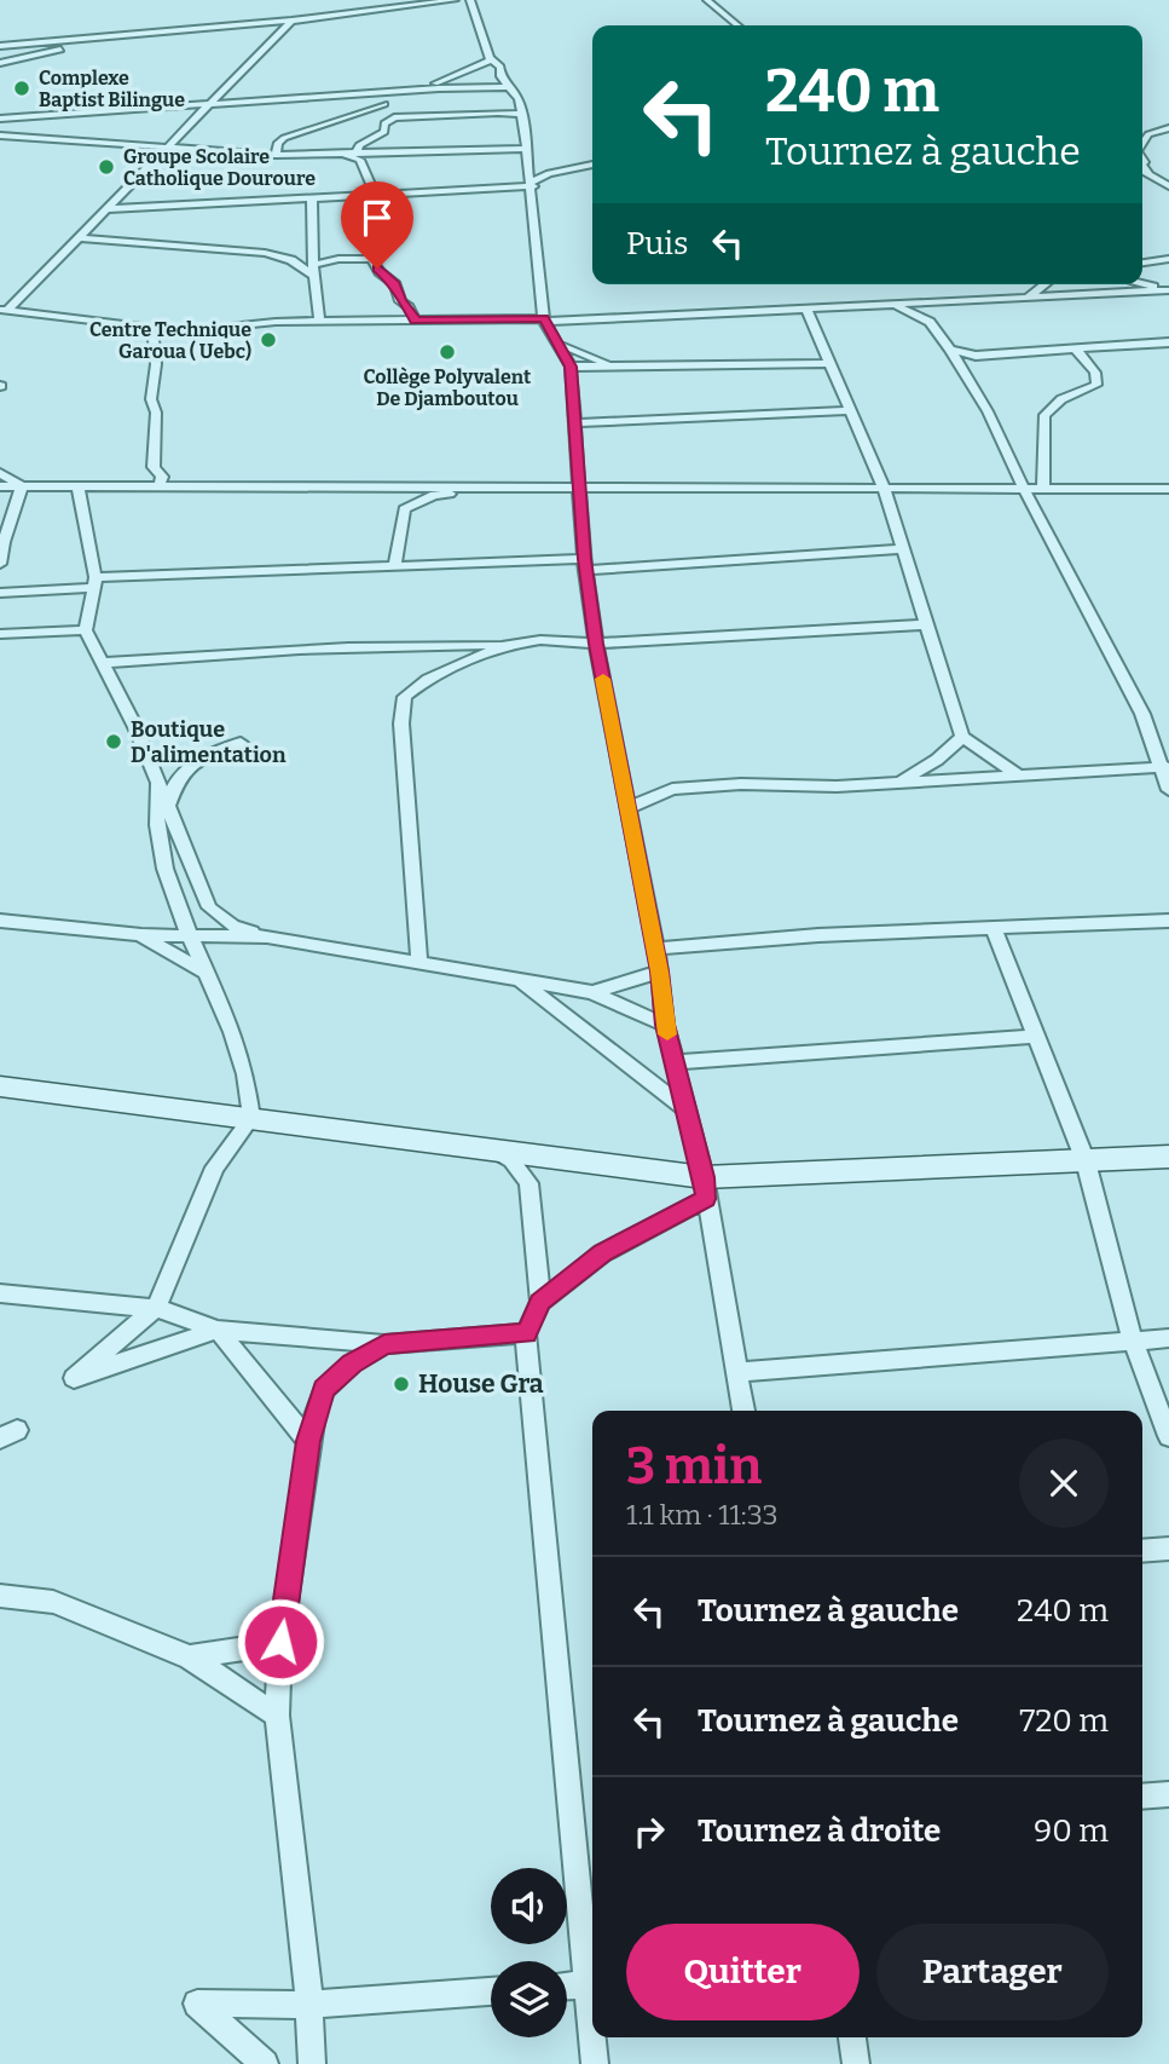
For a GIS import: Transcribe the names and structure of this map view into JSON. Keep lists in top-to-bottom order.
{
  "places": [
    "Complexe Baptist Bilingue",
    "Groupe Scolaire Catholique Douroure",
    "Centre Technique Garoua ( Uebc)",
    "Collège Polyvalent De Djamboutou",
    "Boutique D'alimentation",
    "House Gra"
  ],
  "page": {
    "turn": ["240 m", "Tournez à gauche"],
    "then": "Puis",
    "heading": ["3 min", "1.1 km · 11:33"],
    "list": [
      {
        "name": "Tournez à gauche",
        "value": "240 m"
      },
      {
        "name": "Tournez à gauche",
        "value": "720 m"
      },
      {
        "name": "Tournez à droite",
        "value": "90 m"
      }
    ],
    "buttons": ["Quitter", "Partager"]
  }
}
